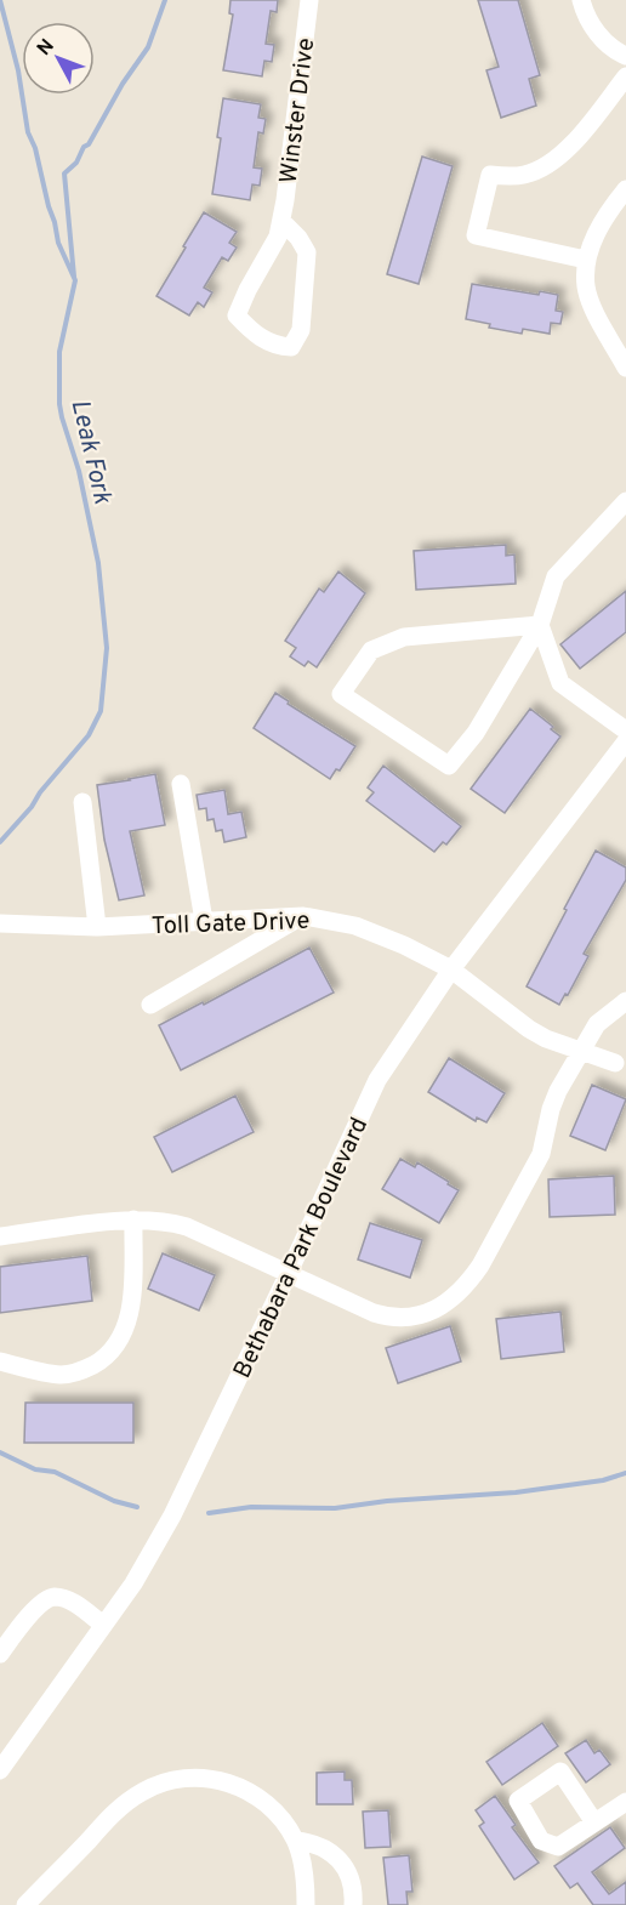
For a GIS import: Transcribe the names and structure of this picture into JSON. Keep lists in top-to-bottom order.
{
  "streets": {
    "street": ["Winster Drive", "Toll Gate Drive", "Bethabara Park Boulevard"]
  },
  "crossings": [
    ["Toll Gate Drive", "Bethabara Park Boulevard"]
  ],
  "water": ["Leak Fork"],
  "north": "top left"
}
